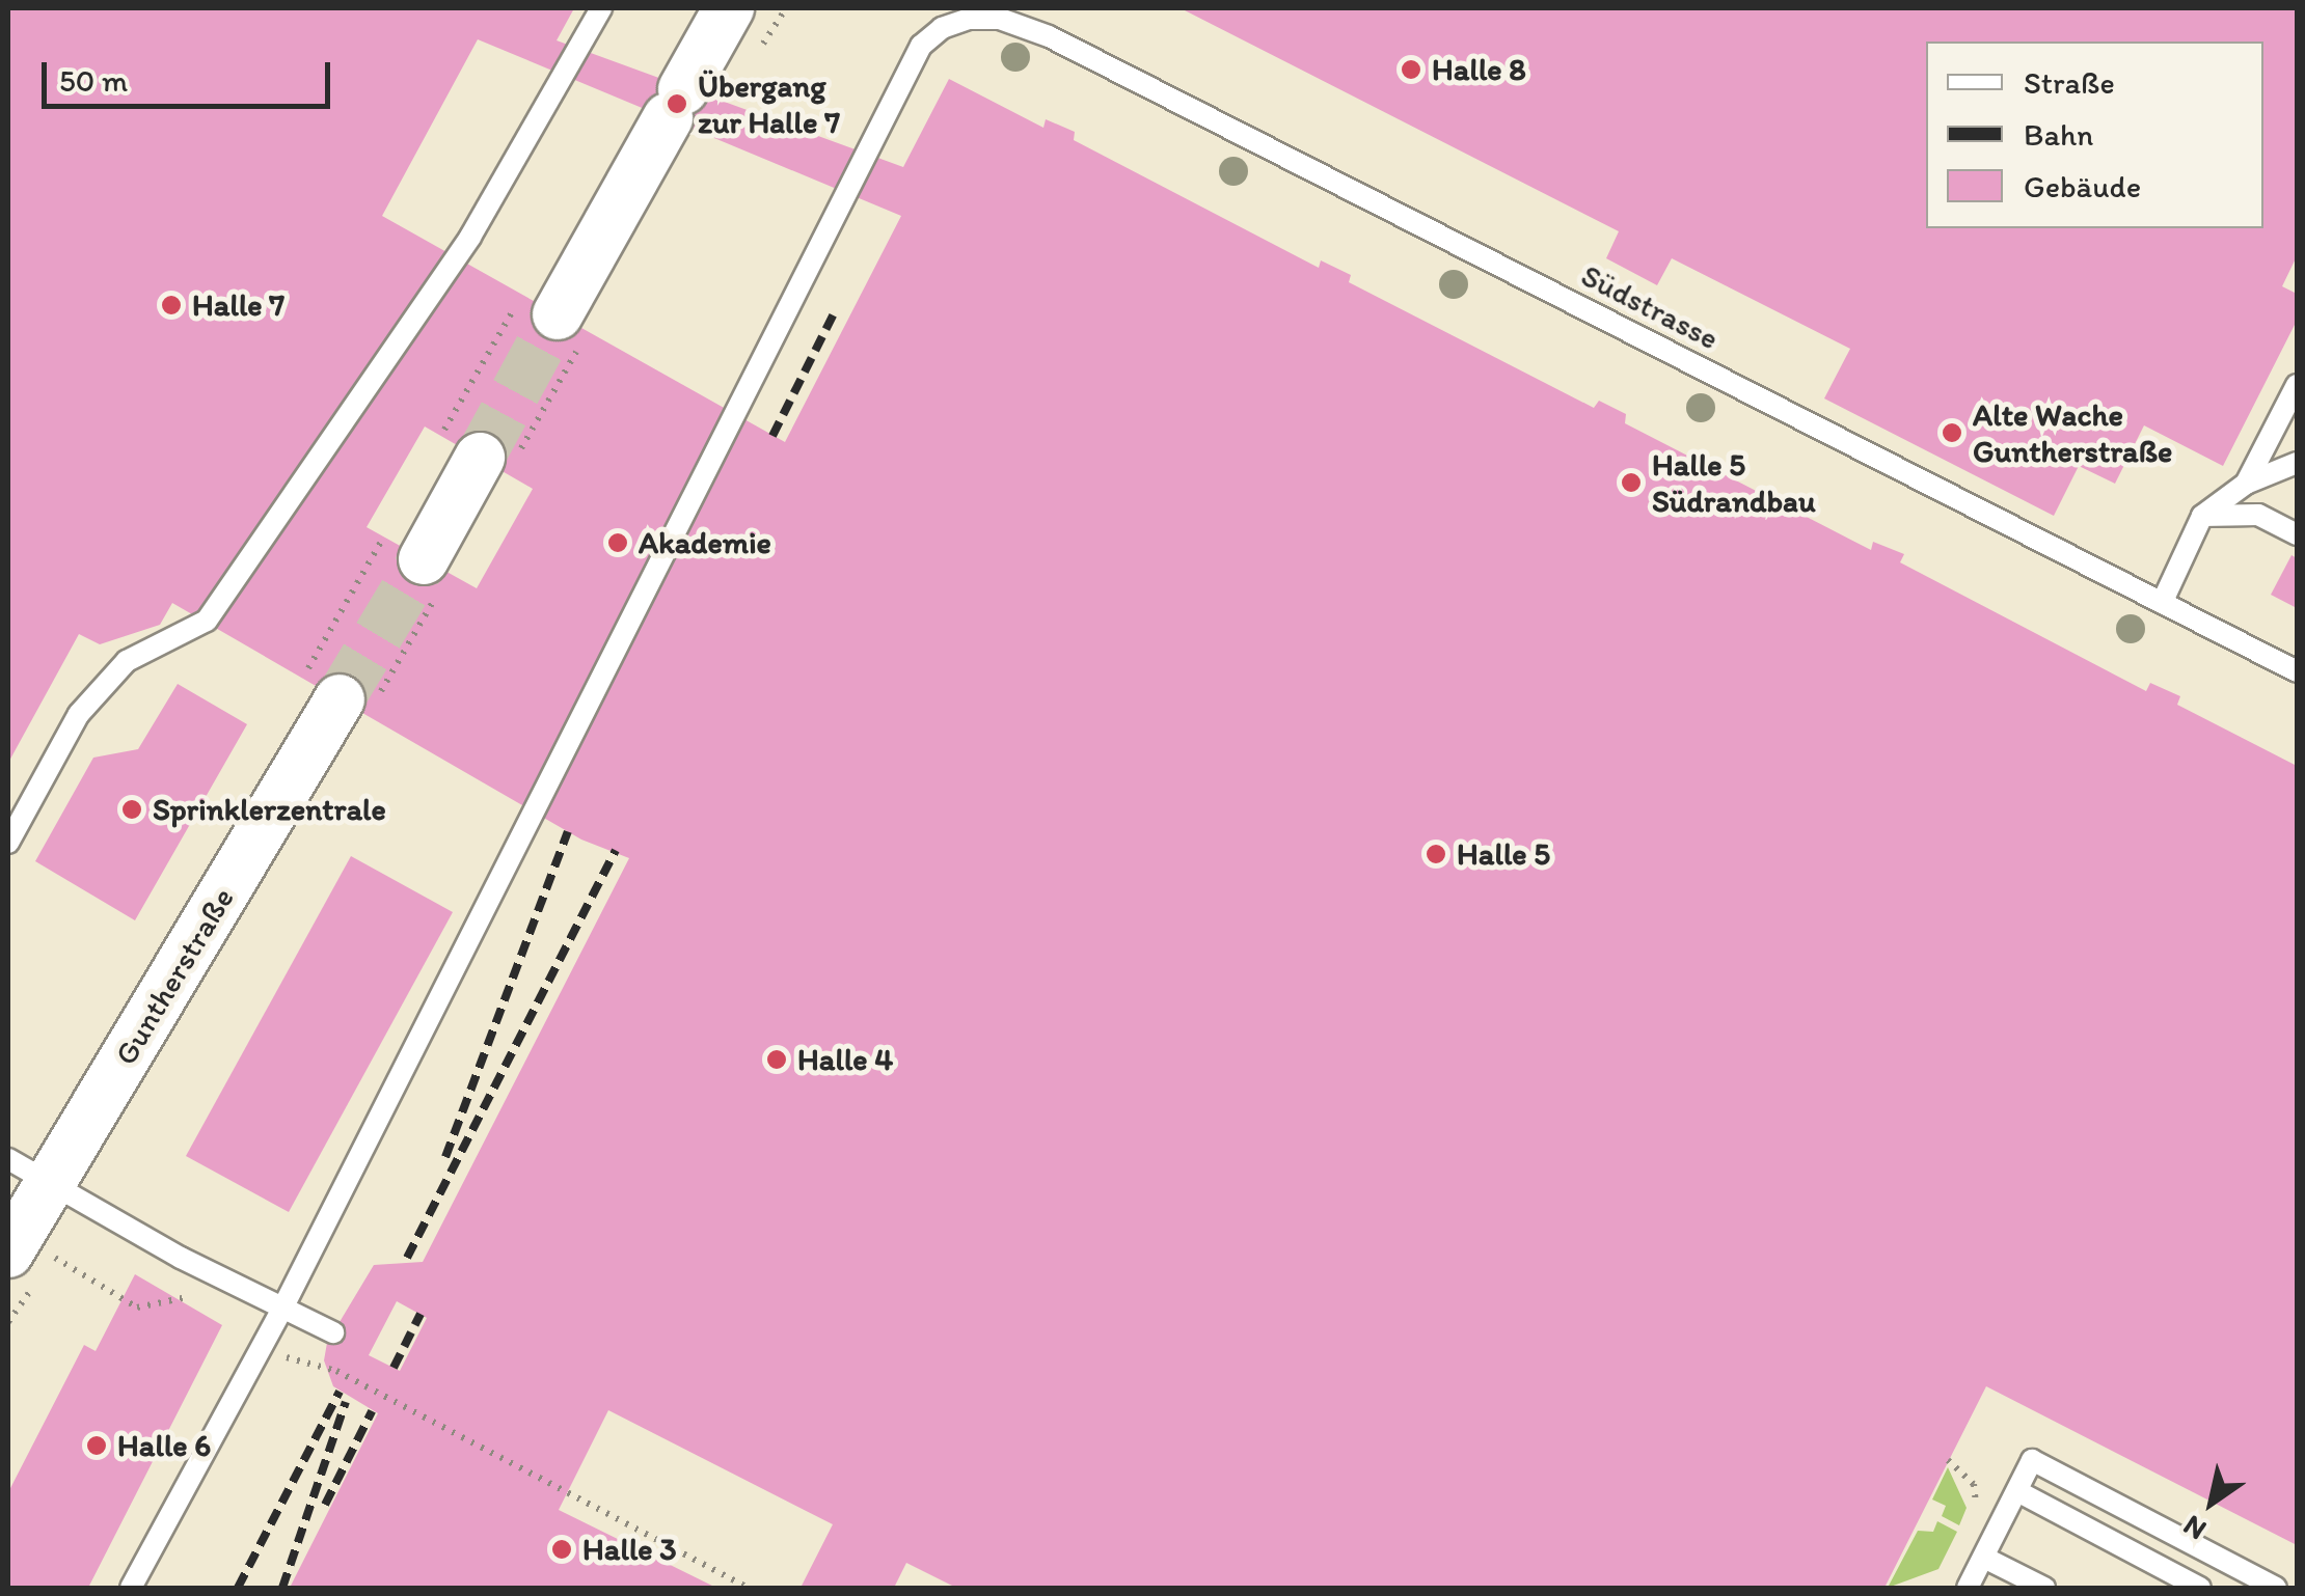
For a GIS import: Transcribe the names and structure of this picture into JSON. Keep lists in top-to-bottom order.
{
  "streets": {
    "street": ["Guntherstraße"],
    "lane": ["Südstrasse"]
  },
  "places": [
    "Halle 8",
    "Übergang zur Halle 7",
    "Halle 7",
    "Alte Wache Guntherstraße",
    "Halle 5 Südrandbau",
    "Akademie",
    "Sprinklerzentrale",
    "Halle 5",
    "Halle 4",
    "Halle 6",
    "Halle 3"
  ],
  "legend": ["Straße", "Bahn", "Gebäude"],
  "scale_bar": "50 m",
  "north": "bottom left"
}
